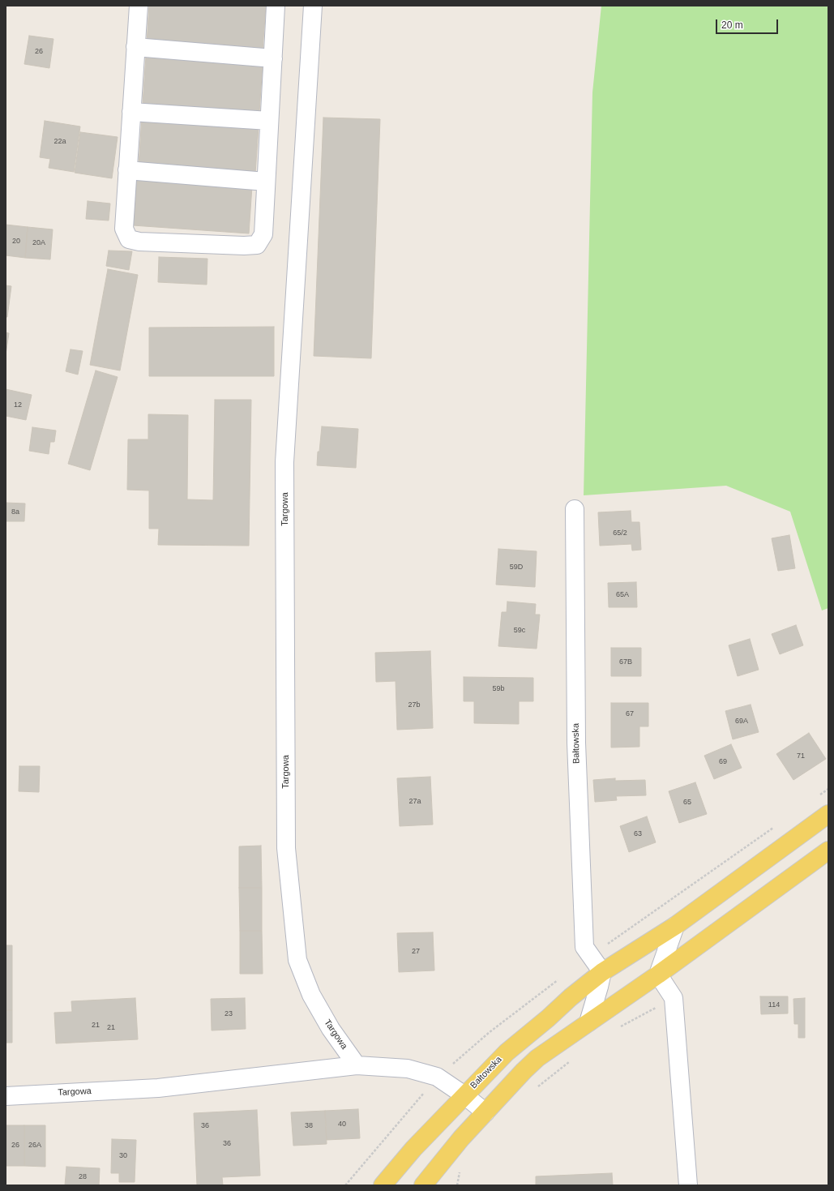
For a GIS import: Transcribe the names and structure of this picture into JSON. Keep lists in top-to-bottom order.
{
  "streets": {
    "main road": ["Bałtowska"],
    "street": ["Targowa"]
  },
  "crossings": [
    ["Targowa", "Bałtowska"]
  ],
  "house_numbers": [
    "26",
    "22a",
    "20",
    "20A",
    "12",
    "8a",
    "65/2",
    "59D",
    "65A",
    "59c",
    "67B",
    "59b",
    "27b",
    "67",
    "69A",
    "71",
    "69",
    "27a",
    "65",
    "63",
    "27",
    "114",
    "23",
    "21",
    "21",
    "40",
    "36",
    "38",
    "36",
    "26",
    "26A",
    "30",
    "28"
  ],
  "scale_bar": "20 m"
}
